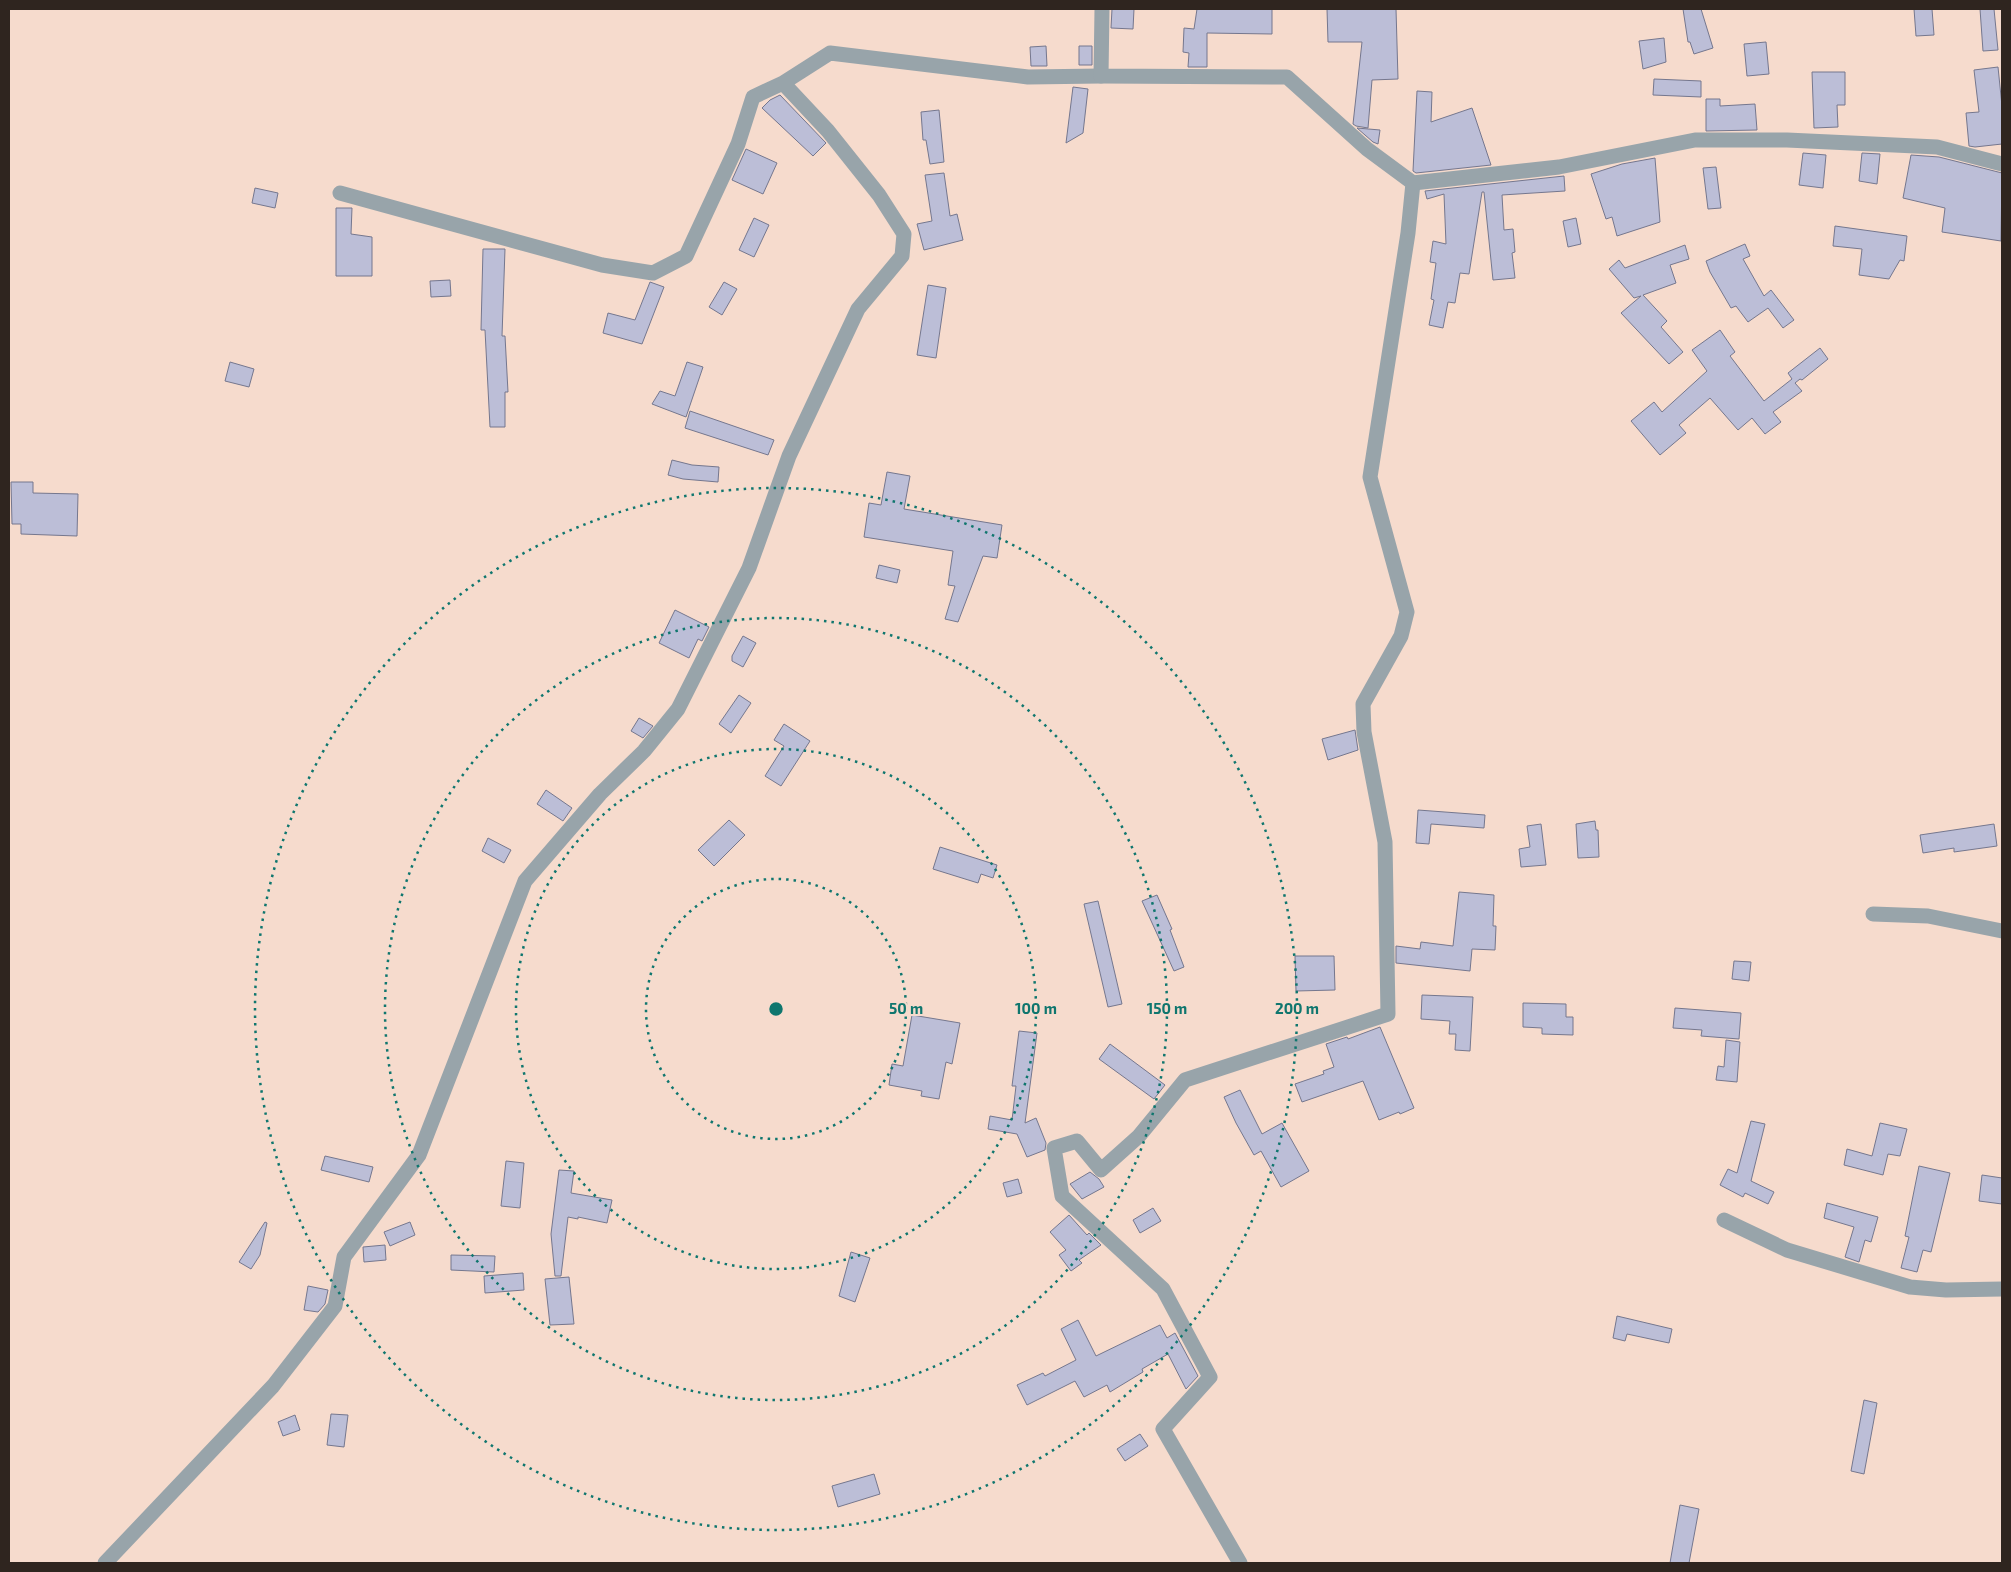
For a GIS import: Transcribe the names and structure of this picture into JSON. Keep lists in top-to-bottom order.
{
  "rings": [
    "50 m",
    "100 m",
    "150 m",
    "200 m"
  ]
}
